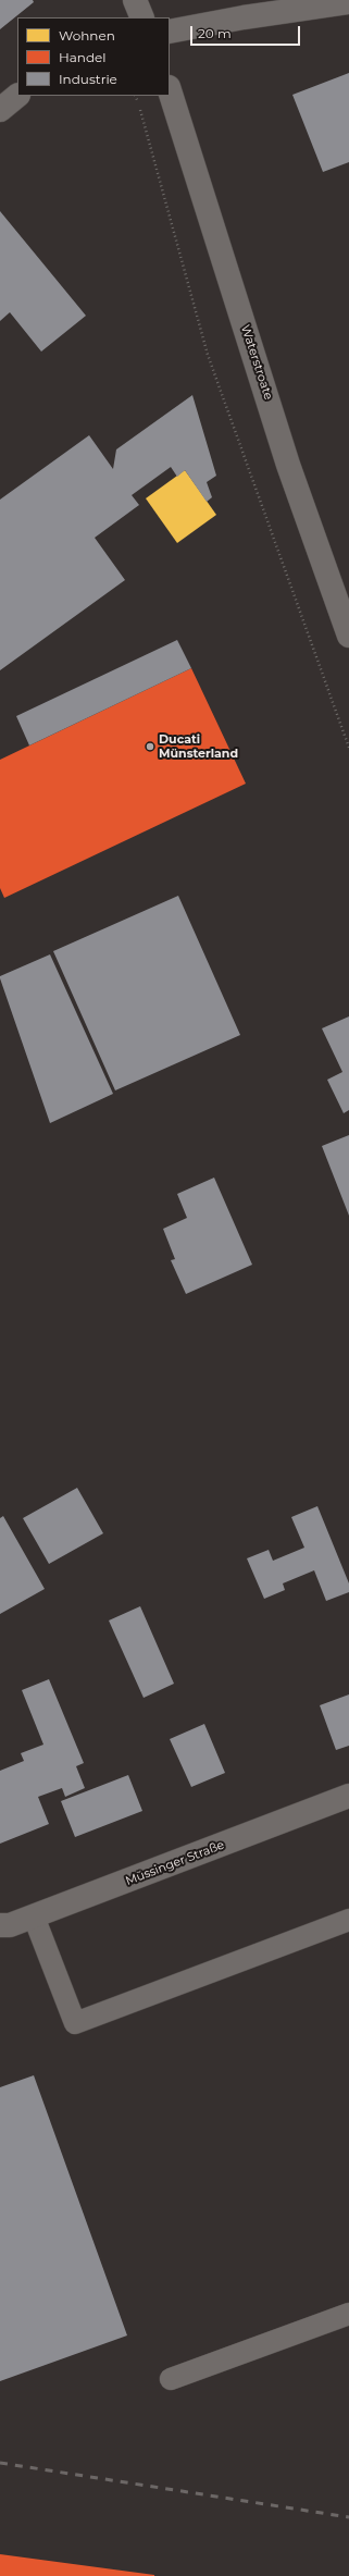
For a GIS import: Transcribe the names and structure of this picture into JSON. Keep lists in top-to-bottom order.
{
  "streets": {
    "street": ["Waterstroate", "Müssinger Straße"]
  },
  "places": ["Ducati Münsterland"],
  "legend": ["Wohnen", "Handel", "Industrie"],
  "scale_bar": "20 m"
}
